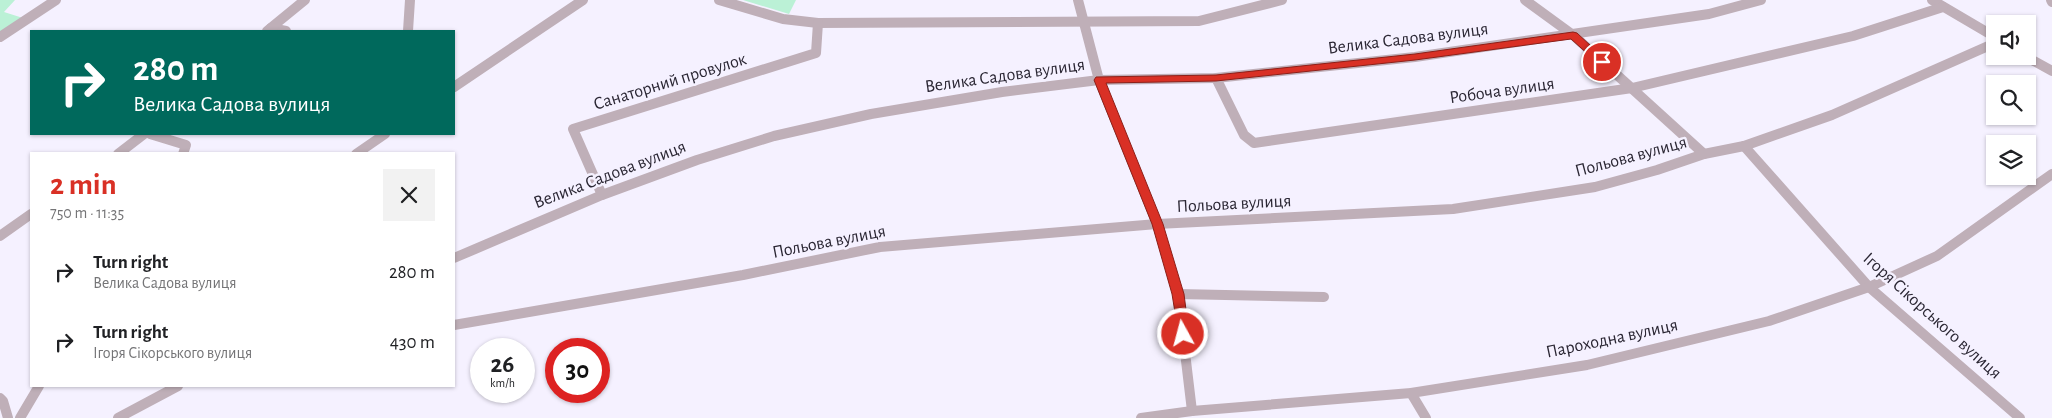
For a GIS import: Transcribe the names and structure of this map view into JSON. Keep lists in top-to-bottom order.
{
  "streets": {
    "street": [
      "Велика Садова вулиця",
      "Санаторний провулок",
      "Робоча вулиця",
      "Польова вулиця",
      "Ігоря Сікорського вулиця",
      "Пароходна вулиця"
    ]
  },
  "crossings": [
    ["Велика Садова вулиця", "Санаторний провулок"],
    ["Велика Садова вулиця", "Робоча вулиця"],
    ["Польова вулиця", "Ігоря Сікорського вулиця"],
    ["Ігоря Сікорського вулиця", "Пароходна вулиця"]
  ],
  "page": {
    "turn": ["280 m", "Велика Садова вулиця"],
    "heading": ["2 min", "750 m · 11:35"],
    "list": [
      {
        "name": "Turn right",
        "note": "Велика Садова вулиця",
        "value": "280 m"
      },
      {
        "name": "Turn right",
        "note": "Ігоря Сікорського вулиця",
        "value": "430 m"
      }
    ],
    "speed": "26 km/h",
    "limit": "30"
  }
}
